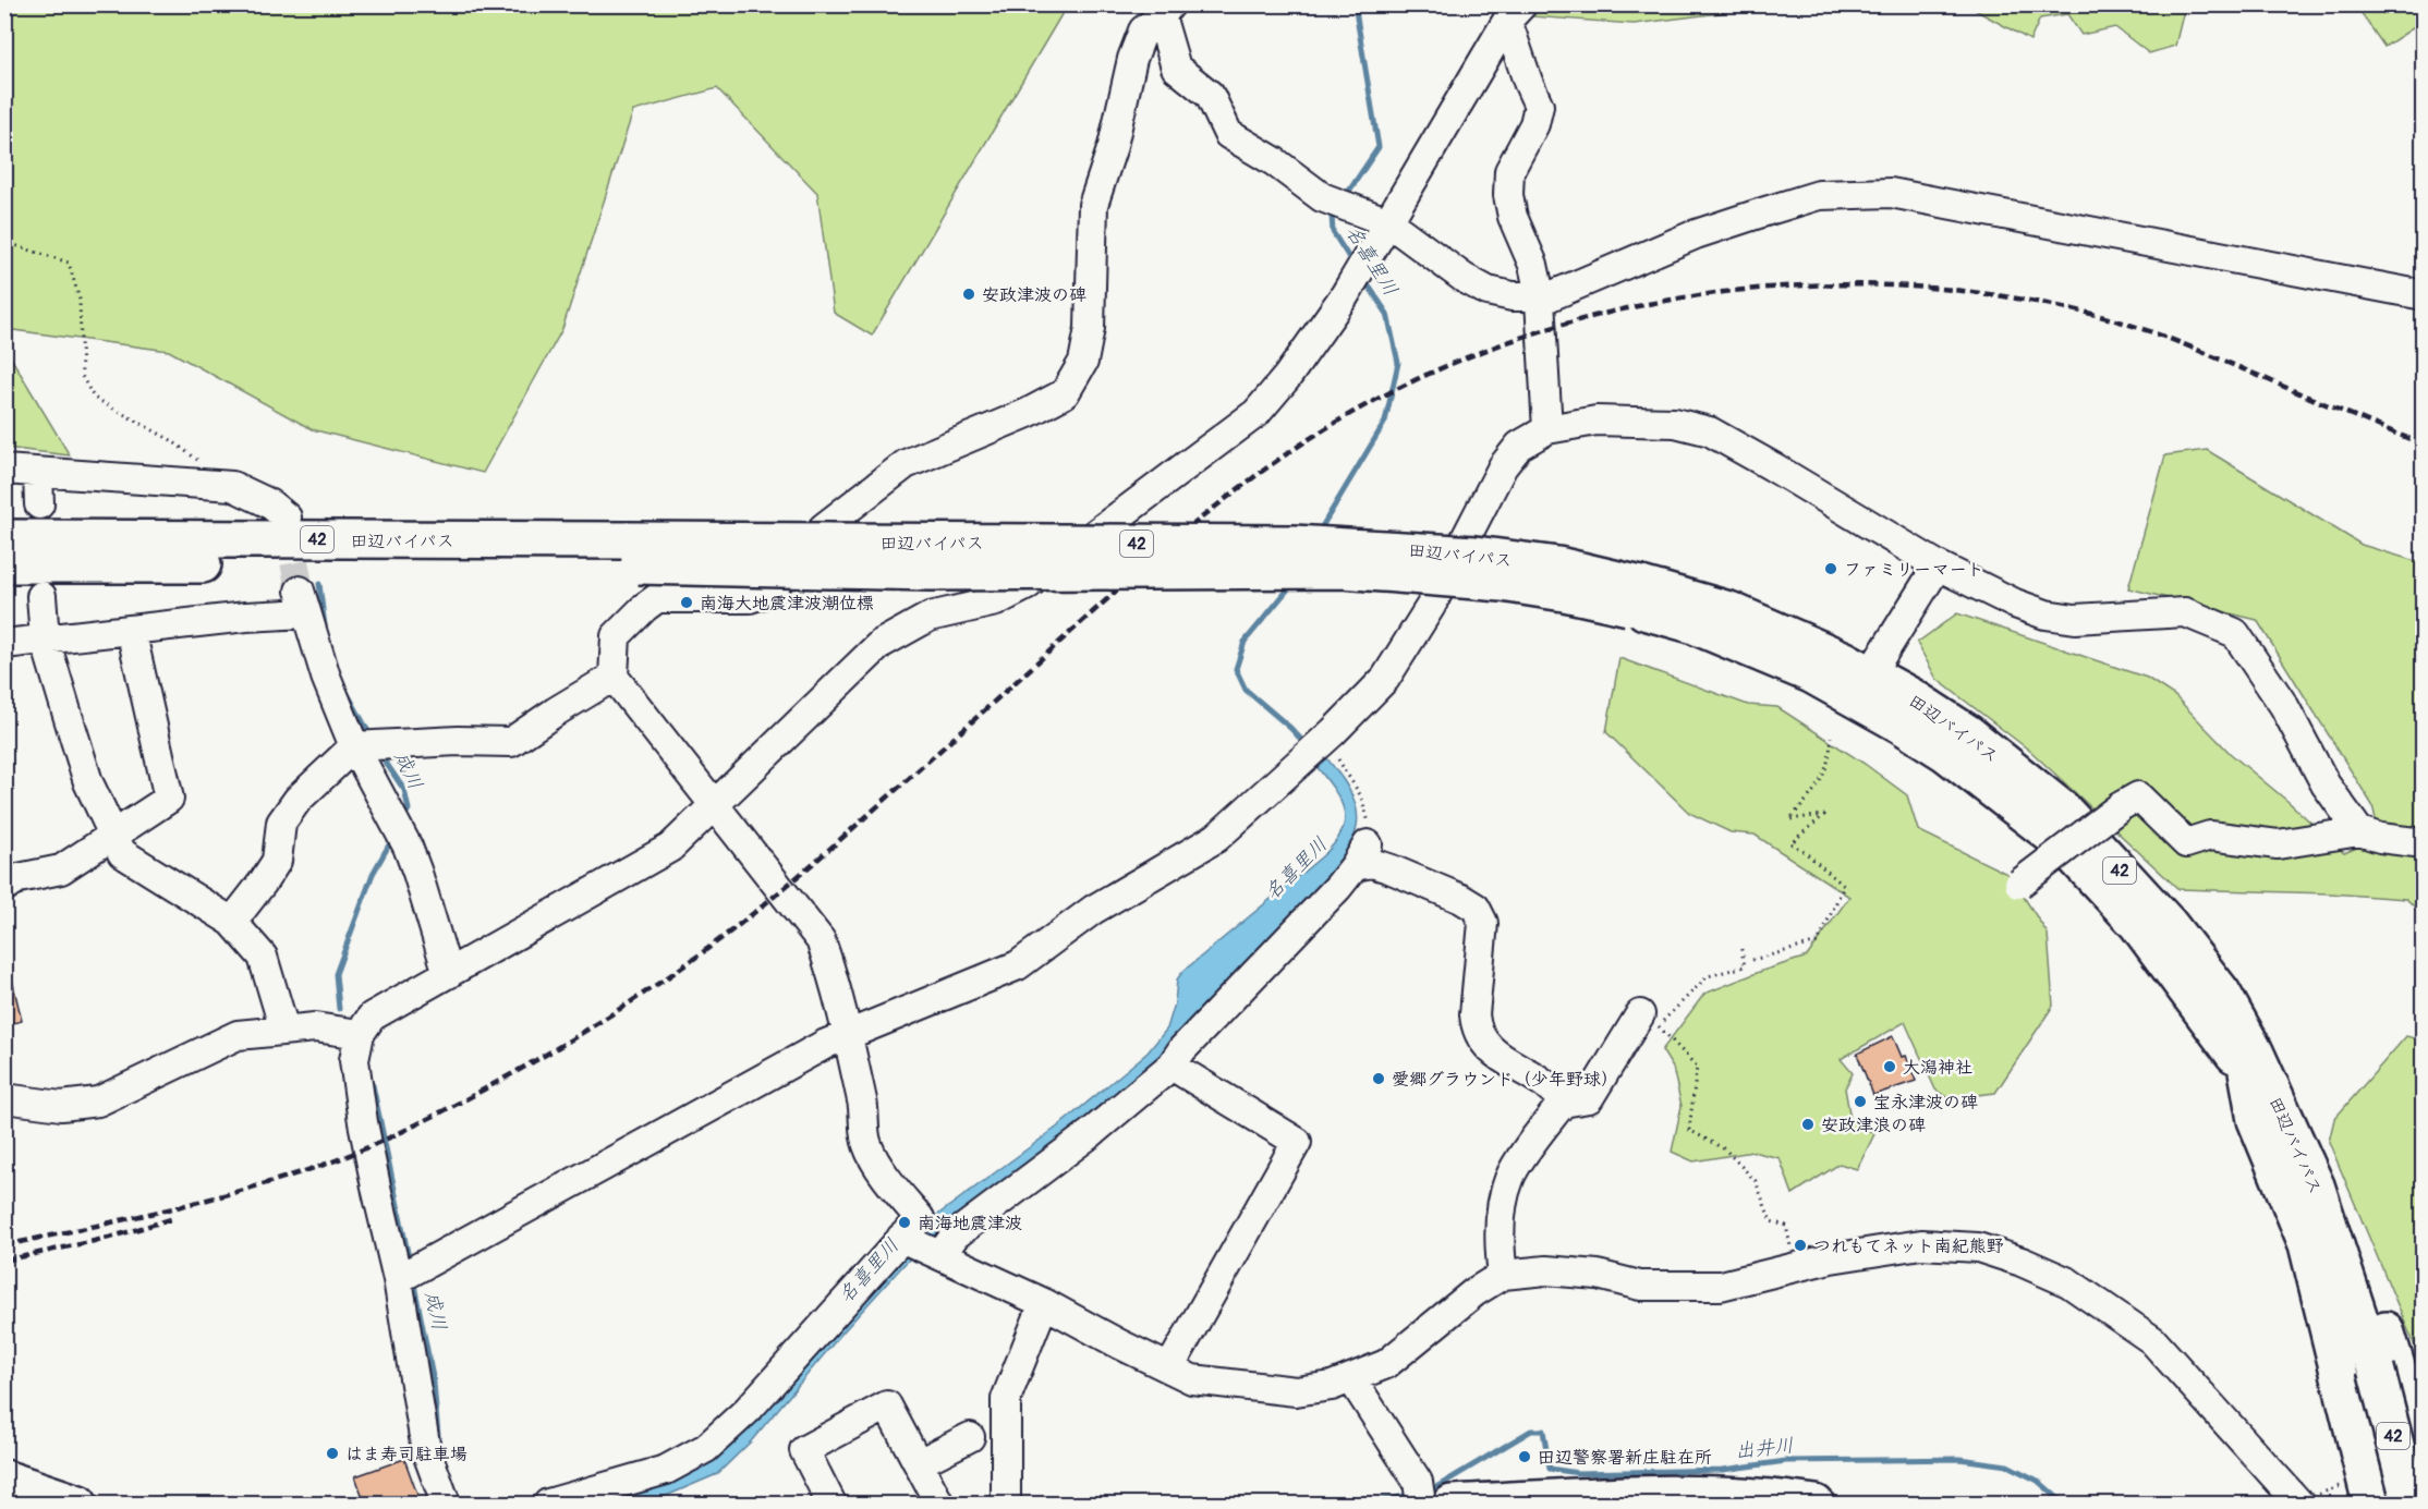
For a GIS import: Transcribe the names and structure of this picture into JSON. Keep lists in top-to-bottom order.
{
  "streets": {
    "main road": ["42", "田辺バイパス"]
  },
  "crossings": [
    ["42", "田辺バイパス"]
  ],
  "water": ["名喜里川", "成川", "出井川"],
  "places": [
    "安政津波の碑",
    "ファミリーマート",
    "南海大地震津波潮位標",
    "大潟神社",
    "愛郷グラウンド（少年野球）",
    "宝永津波の碑",
    "安政津浪の碑",
    "南海地震津波",
    "つれもてネット南紀熊野",
    "はま寿司駐車場",
    "田辺警察署新庄駐在所"
  ]
}
